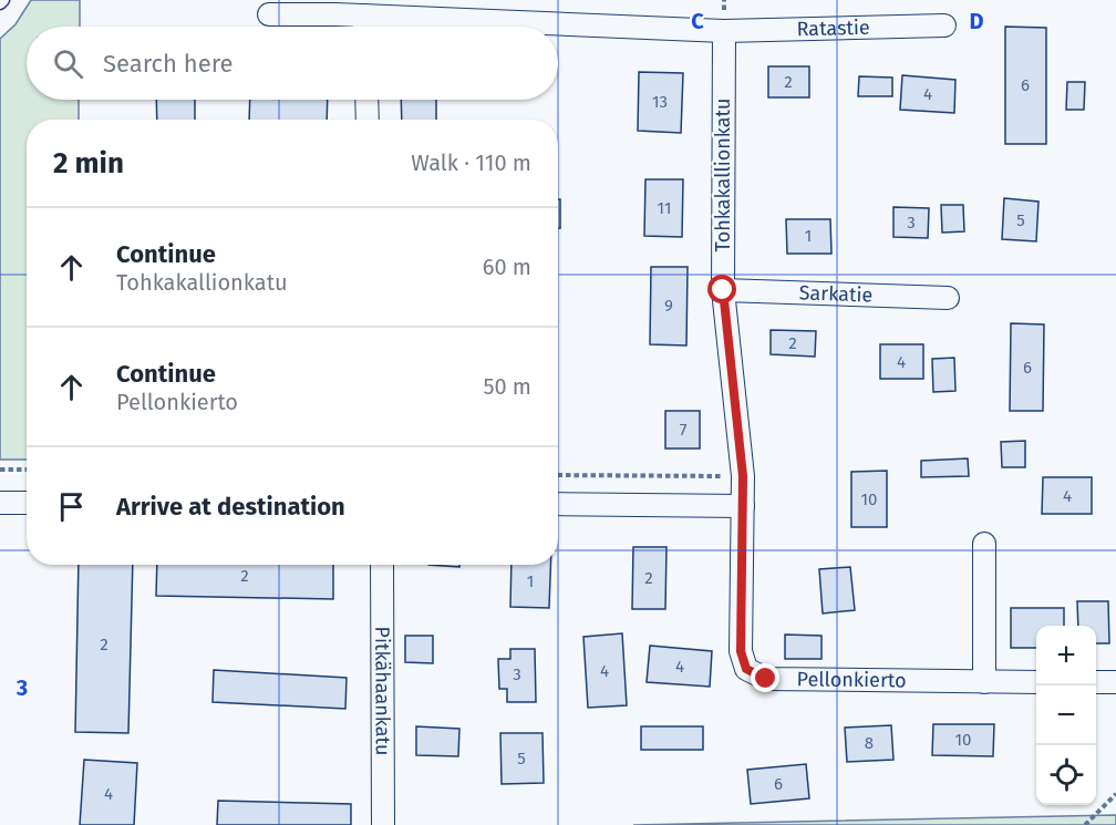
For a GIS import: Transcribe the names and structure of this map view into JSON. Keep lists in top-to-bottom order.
{
  "streets": {
    "street": [
      "Ratastie",
      "Tohkakallionkatu",
      "Sarkatie",
      "Pellonkierto",
      "Pitkähaankatu"
    ]
  },
  "crossings": [
    ["Ratastie", "Tohkakallionkatu"],
    ["Tohkakallionkatu", "Sarkatie"],
    ["Tohkakallionkatu", "Pellonkierto"]
  ],
  "house_numbers": [
    "2",
    "6",
    "4",
    "13",
    "11",
    "5",
    "3",
    "1",
    "9",
    "2",
    "4",
    "6",
    "7",
    "4",
    "10",
    "2",
    "2",
    "1",
    "2",
    "4",
    "4",
    "3",
    "10",
    "8",
    "5",
    "6",
    "4"
  ],
  "page": {
    "search": "Search here",
    "heading": ["2 min", "Walk · 110 m"],
    "list": [
      ["Continue", "Tohkakallionkatu", "60 m"],
      ["Continue", "Pellonkierto", "50 m"],
      "Arrive at destination"
    ],
    "map_buttons": ["+", "−"]
  },
  "grid": {
    "columns": ["C", "D"],
    "rows": ["3"]
  }
}
